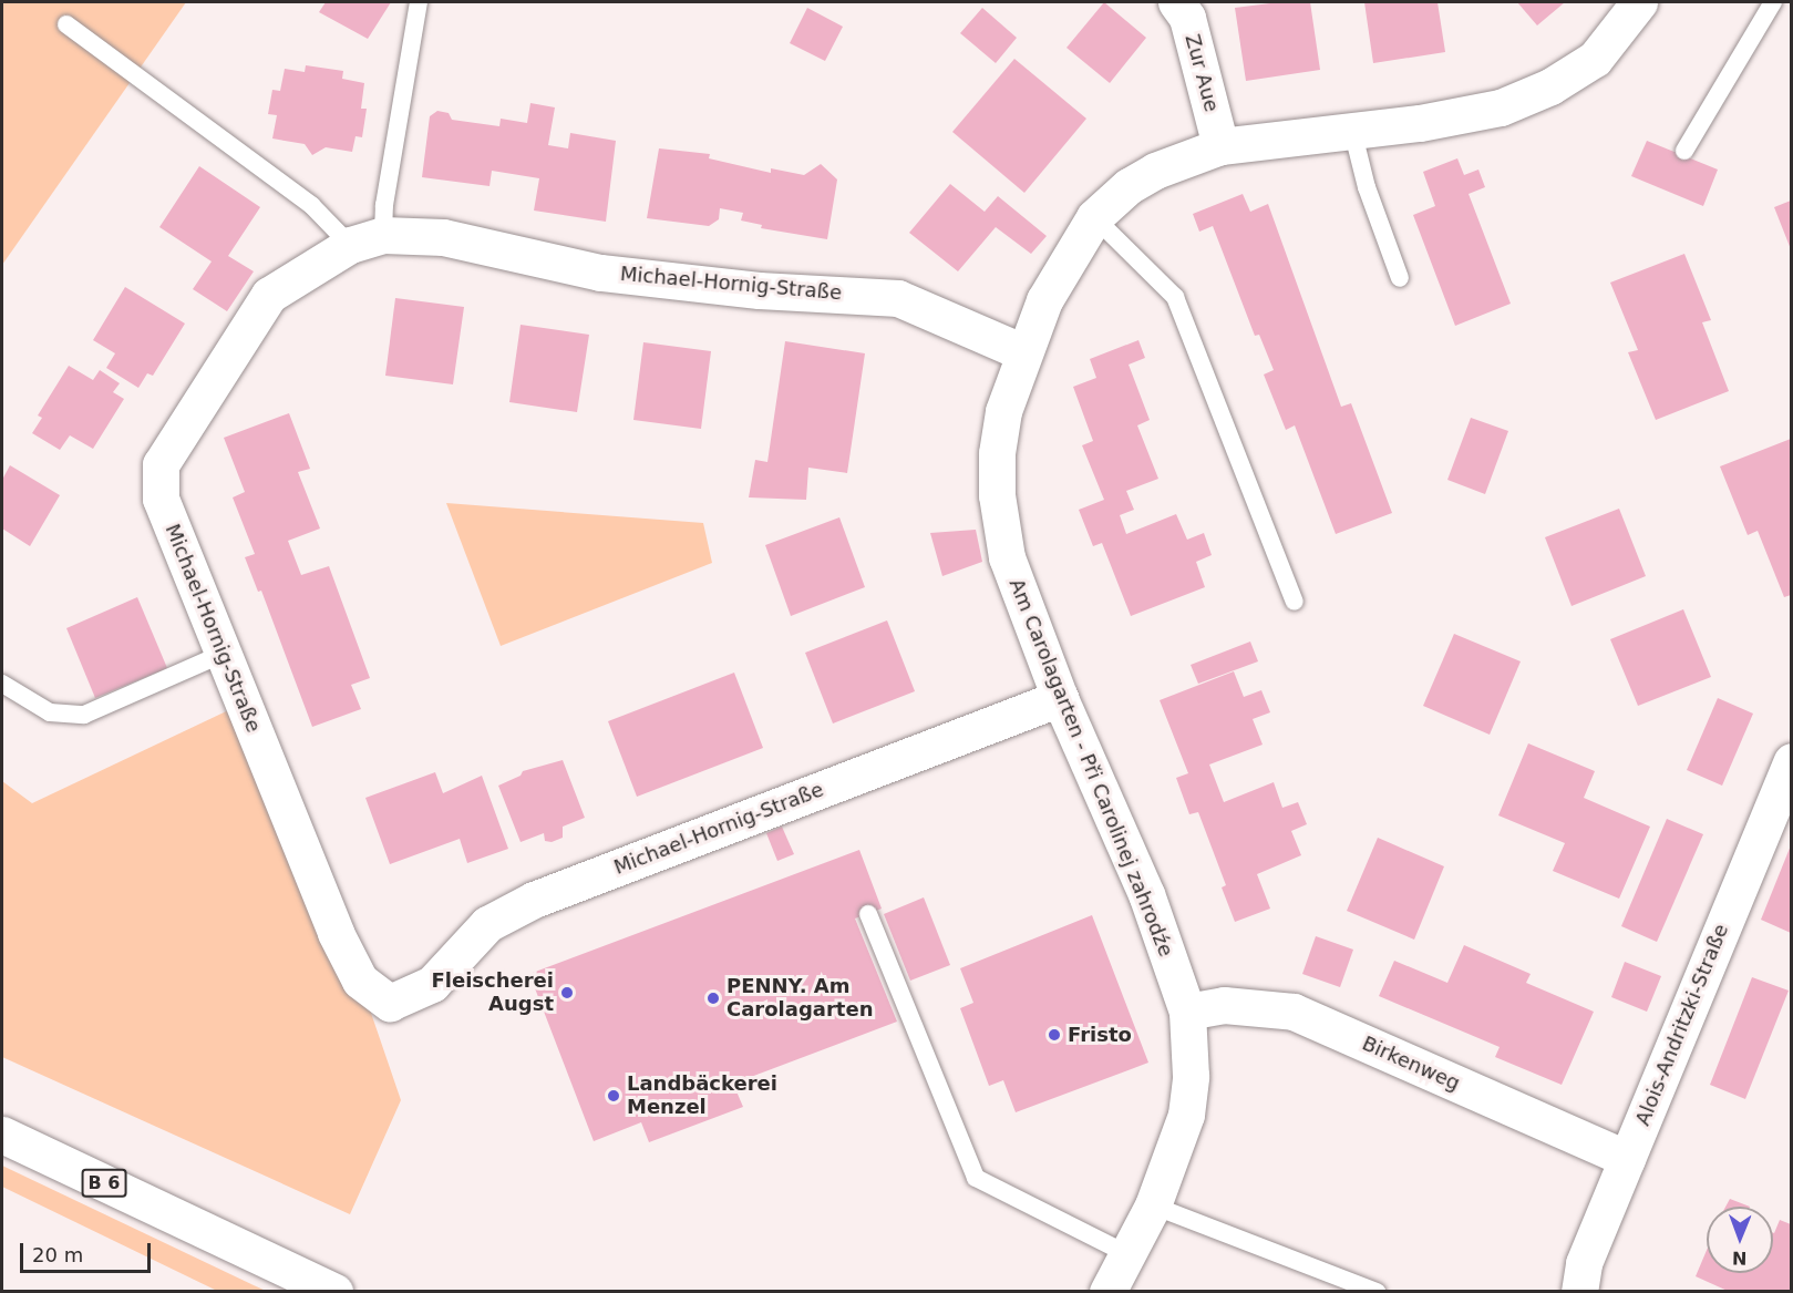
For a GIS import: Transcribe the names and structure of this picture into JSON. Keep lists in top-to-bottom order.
{
  "streets": {
    "street": [
      "Zur Aue",
      "Michael-Hornig-Straße",
      "Am Carolagarten - Při Carolinej zahrodźe",
      "Alois-Andritzki-Straße",
      "Birkenweg",
      "B 6"
    ]
  },
  "crossings": [
    ["Zur Aue", "Am Carolagarten - Při Carolinej zahrodźe"],
    ["Michael-Hornig-Straße", "Am Carolagarten - Při Carolinej zahrodźe"],
    ["Am Carolagarten - Při Carolinej zahrodźe", "Birkenweg"],
    ["Alois-Andritzki-Straße", "Birkenweg"]
  ],
  "places": [
    "Fleischerei Augst",
    "PENNY. Am Carolagarten",
    "Fristo",
    "Landbäckerei Menzel"
  ],
  "scale_bar": "20 m",
  "north": "bottom"
}
